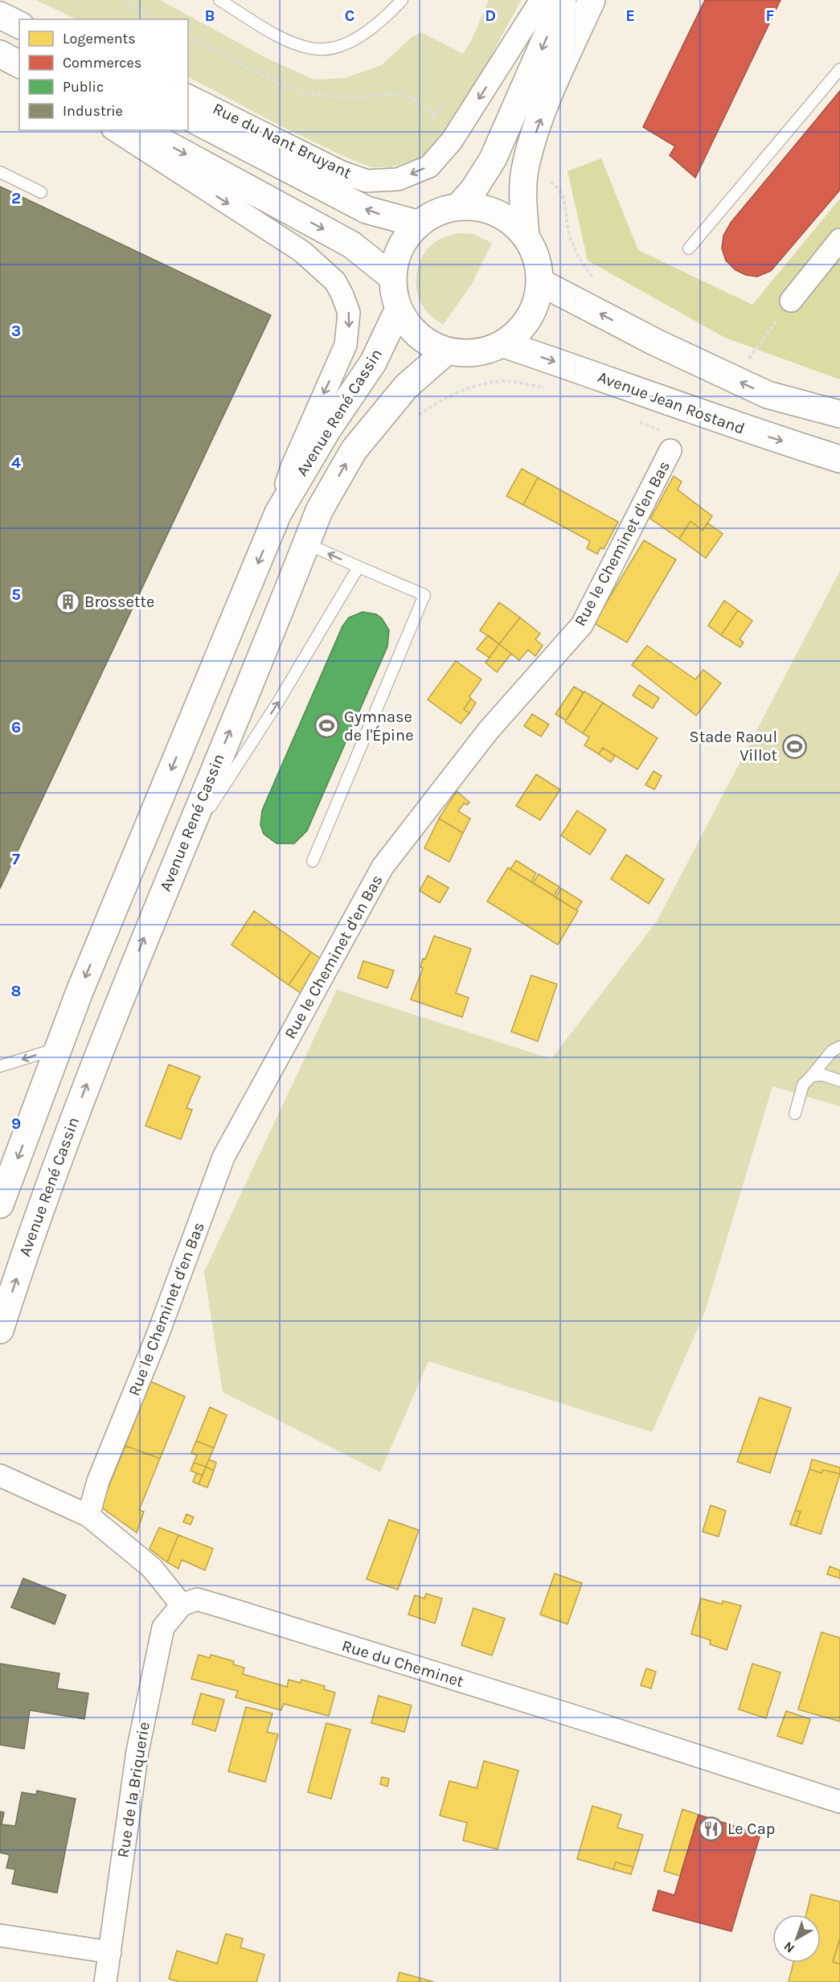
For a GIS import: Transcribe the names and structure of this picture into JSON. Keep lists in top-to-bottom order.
{
  "streets": {
    "main road": ["Rue du Nant Bruyant", "Avenue Jean Rostand", "Avenue René Cassin"],
    "street": ["Rue le Cheminet d'en Bas", "Rue du Cheminet", "Rue de la Briquerie"]
  },
  "crossings": [
    ["Rue du Nant Bruyant", "Avenue Jean Rostand"],
    ["Rue du Nant Bruyant", "Avenue René Cassin"],
    ["Avenue Jean Rostand", "Avenue René Cassin"],
    ["Rue du Cheminet", "Rue de la Briquerie"]
  ],
  "one_way": ["Rue du Nant Bruyant"],
  "places": {
    "building": ["Brossette"],
    "sports": ["Gymnase de l'Épine", "Stade Raoul Villot"],
    "restaurant": ["Le Cap"]
  },
  "legend": [
    "Logements",
    "Commerces",
    "Public",
    "Industrie"
  ],
  "north": "bottom left",
  "grid": {
    "columns": [
      "B",
      "C",
      "D",
      "E",
      "F"
    ],
    "rows": [
      "2",
      "3",
      "4",
      "5",
      "6",
      "7",
      "8",
      "9"
    ]
  }
}
